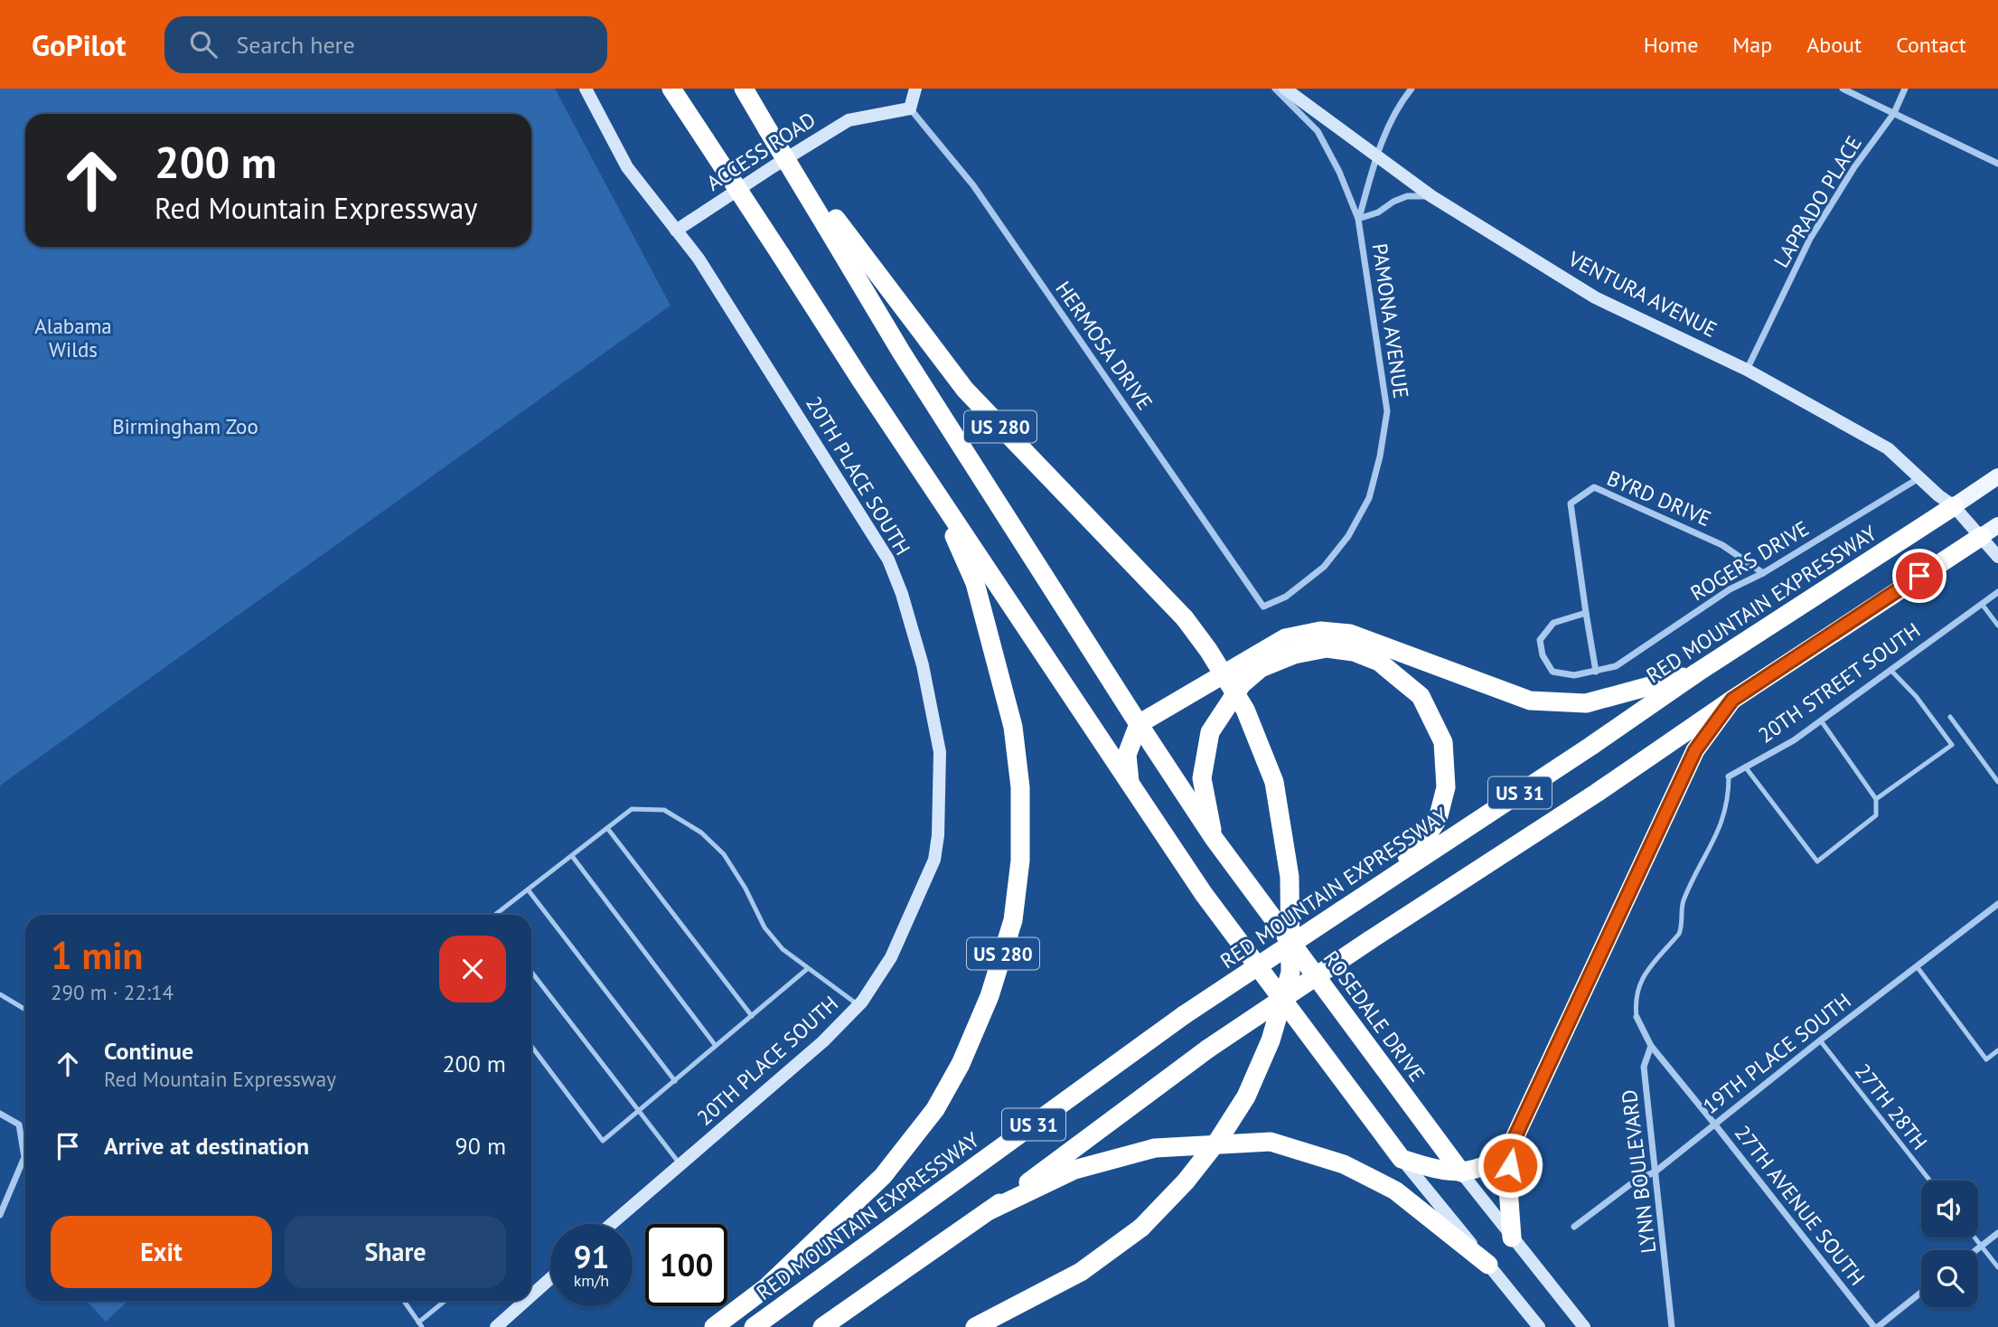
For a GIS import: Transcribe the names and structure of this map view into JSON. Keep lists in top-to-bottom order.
{
  "streets": {
    "highway": [
      "US 280",
      "RED MOUNTAIN EXPRESSWAY",
      "US 31",
      "ROSEDALE DRIVE"
    ],
    "street": [
      "ACCESS ROAD",
      "LAPRADO PLACE",
      "VENTURA AVENUE",
      "PAMONA AVENUE",
      "HERMOSA DRIVE",
      "20TH PLACE SOUTH",
      "BYRD DRIVE",
      "ROGERS DRIVE",
      "20TH STREET SOUTH",
      "19TH PLACE SOUTH",
      "LYNN BOULEVARD",
      "27TH AVENUE SOUTH"
    ],
    "lane": ["27TH 28TH"]
  },
  "crossings": [
    ["ACCESS ROAD", "HERMOSA DRIVE"],
    ["ACCESS ROAD", "20TH PLACE SOUTH"],
    ["LAPRADO PLACE", "VENTURA AVENUE"],
    ["VENTURA AVENUE", "PAMONA AVENUE"],
    ["VENTURA AVENUE", "ROGERS DRIVE"],
    ["VENTURA AVENUE", "RED MOUNTAIN EXPRESSWAY"],
    ["VENTURA AVENUE", "US 31"],
    ["PAMONA AVENUE", "HERMOSA DRIVE"],
    ["US 280", "ROSEDALE DRIVE"],
    ["BYRD DRIVE", "ROGERS DRIVE"],
    ["RED MOUNTAIN EXPRESSWAY", "US 31"],
    ["19TH PLACE SOUTH", "27TH 28TH"],
    ["19TH PLACE SOUTH", "LYNN BOULEVARD"],
    ["19TH PLACE SOUTH", "27TH AVENUE SOUTH"],
    ["LYNN BOULEVARD", "27TH AVENUE SOUTH"]
  ],
  "parks": ["Alabama Wilds", "Birmingham Zoo"],
  "page": {
    "header": "GoPilot",
    "search": "Search here",
    "nav": [
      "Home",
      "Map",
      "About",
      "Contact"
    ],
    "turn": ["200 m", "Red Mountain Expressway"],
    "heading": ["1 min", "290 m · 22:14"],
    "list": [
      {
        "name": "Continue",
        "note": "Red Mountain Expressway",
        "value": "200 m"
      },
      {
        "name": "Arrive at destination",
        "value": "90 m"
      }
    ],
    "buttons": ["Exit", "Share"],
    "speed": "91 km/h",
    "limit": "100"
  }
}
